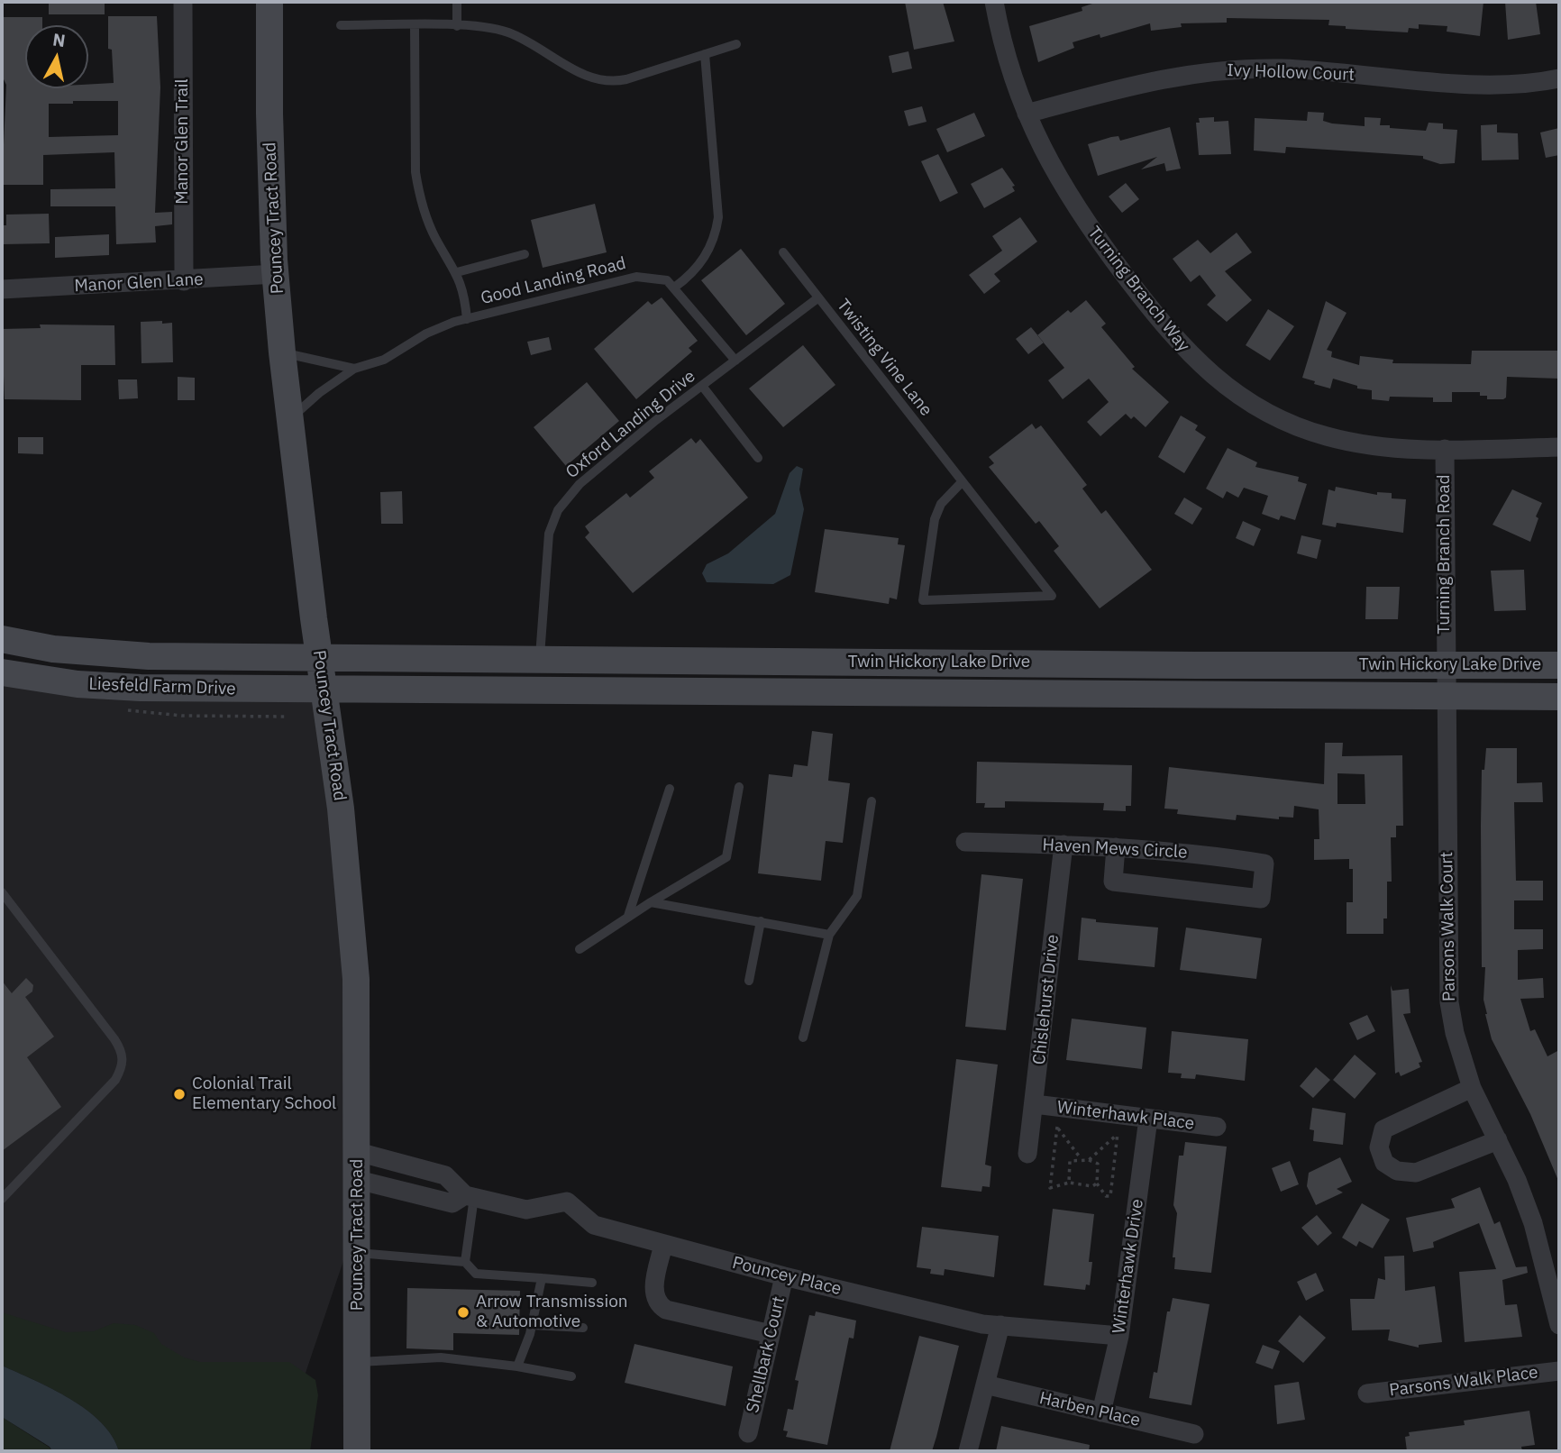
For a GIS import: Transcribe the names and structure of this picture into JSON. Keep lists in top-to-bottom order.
{
  "streets": {
    "street": [
      "Ivy Hollow Court",
      "Manor Glen Trail",
      "Pouncey Tract Road",
      "Manor Glen Lane",
      "Turning Branch Way",
      "Turning Branch Road",
      "Twin Hickory Lake Drive",
      "Liesfeld Farm Drive",
      "Haven Mews Circle",
      "Parsons Walk Court",
      "Chislehurst Drive",
      "Winterhawk Place",
      "Winterhawk Drive",
      "Pouncey Place",
      "Shellbark Court",
      "Parsons Walk Place",
      "Harben Place"
    ],
    "lane": ["Good Landing Road", "Twisting Vine Lane", "Oxford Landing Drive"]
  },
  "crossings": [
    ["Ivy Hollow Court", "Turning Branch Way"],
    ["Manor Glen Trail", "Manor Glen Lane"],
    ["Pouncey Tract Road", "Manor Glen Lane"],
    ["Pouncey Tract Road", "Twin Hickory Lake Drive"],
    ["Pouncey Tract Road", "Liesfeld Farm Drive"],
    ["Pouncey Tract Road", "Pouncey Place"],
    ["Turning Branch Way", "Turning Branch Road"],
    ["Twisting Vine Lane", "Oxford Landing Drive"],
    ["Oxford Landing Drive", "Twin Hickory Lake Drive"],
    ["Turning Branch Road", "Twin Hickory Lake Drive"],
    ["Turning Branch Road", "Parsons Walk Court"],
    ["Twin Hickory Lake Drive", "Liesfeld Farm Drive"],
    ["Twin Hickory Lake Drive", "Parsons Walk Court"],
    ["Haven Mews Circle", "Chislehurst Drive"],
    ["Chislehurst Drive", "Winterhawk Place"],
    ["Winterhawk Place", "Winterhawk Drive"],
    ["Winterhawk Drive", "Pouncey Place"],
    ["Winterhawk Drive", "Harben Place"],
    ["Pouncey Place", "Shellbark Court"]
  ],
  "places": ["Colonial Trail Elementary School", "Arrow Transmission & Automotive"],
  "north": "top"
}
